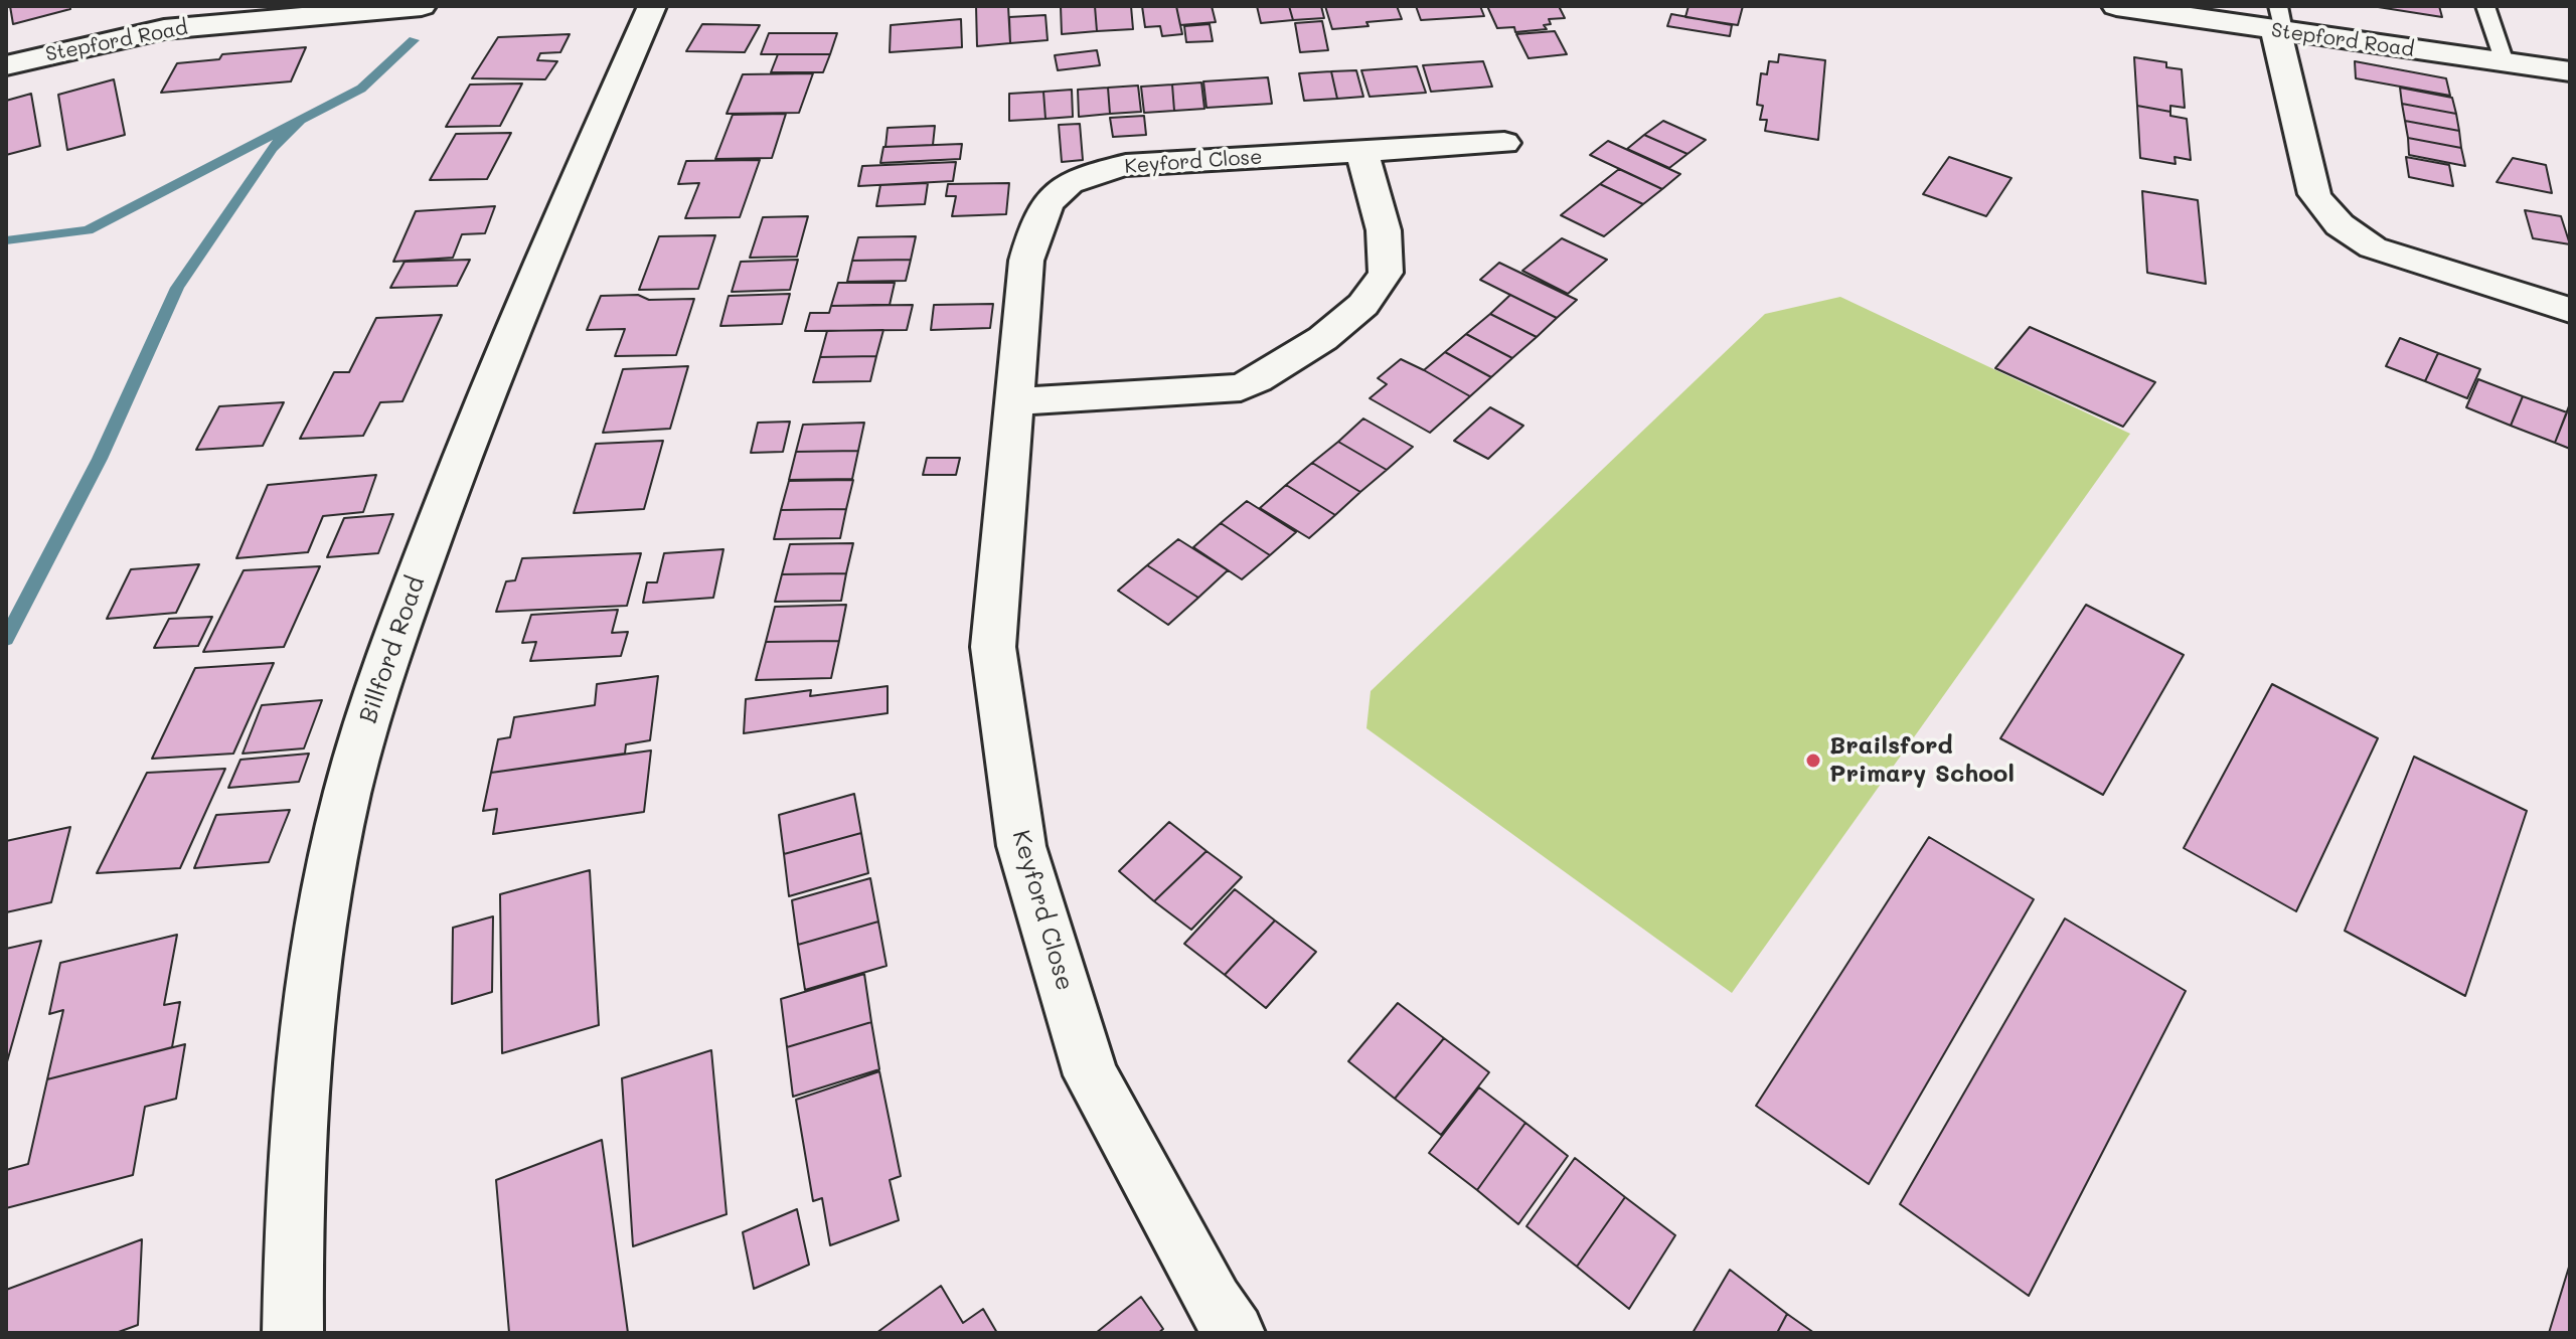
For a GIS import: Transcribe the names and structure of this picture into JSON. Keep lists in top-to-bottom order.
{
  "streets": {
    "street": ["Stepford Road", "Keyford Close", "Billford Road"]
  },
  "places": ["Brailsford Primary School"]
}
